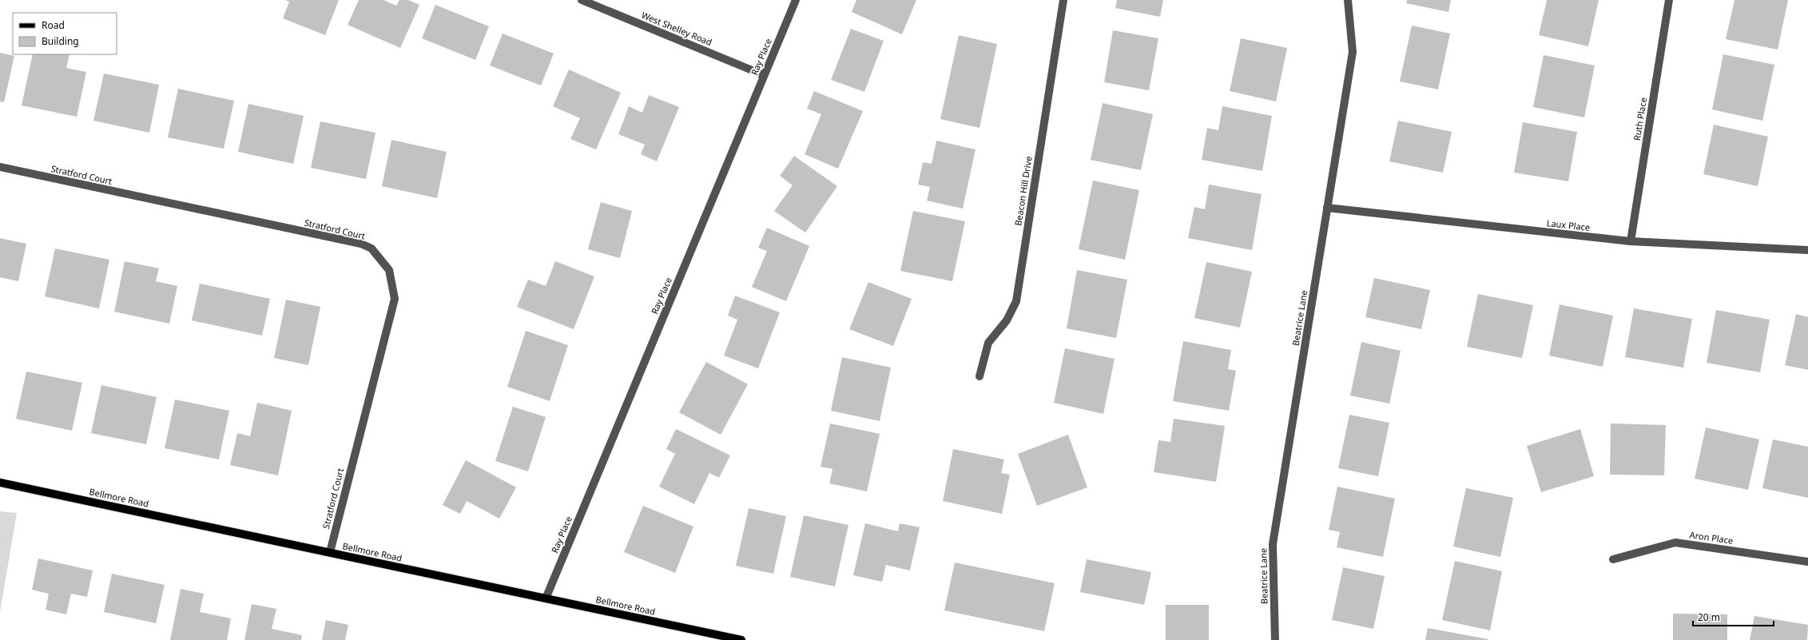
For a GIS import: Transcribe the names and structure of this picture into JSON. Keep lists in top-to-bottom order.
{
  "streets": {
    "main road": ["Bellmore Road"],
    "street": [
      "West Shelley Road",
      "Ray Place",
      "Ruth Place",
      "Stratford Court",
      "Beacon Hill Drive",
      "Laux Place",
      "Beatrice Lane",
      "Aron Place"
    ]
  },
  "crossings": [
    ["West Shelley Road", "Ray Place"],
    ["Ray Place", "Bellmore Road"],
    ["Ruth Place", "Laux Place"],
    ["Stratford Court", "Bellmore Road"],
    ["Laux Place", "Beatrice Lane"]
  ],
  "legend": ["Road", "Building"],
  "scale_bar": "20 m"
}
